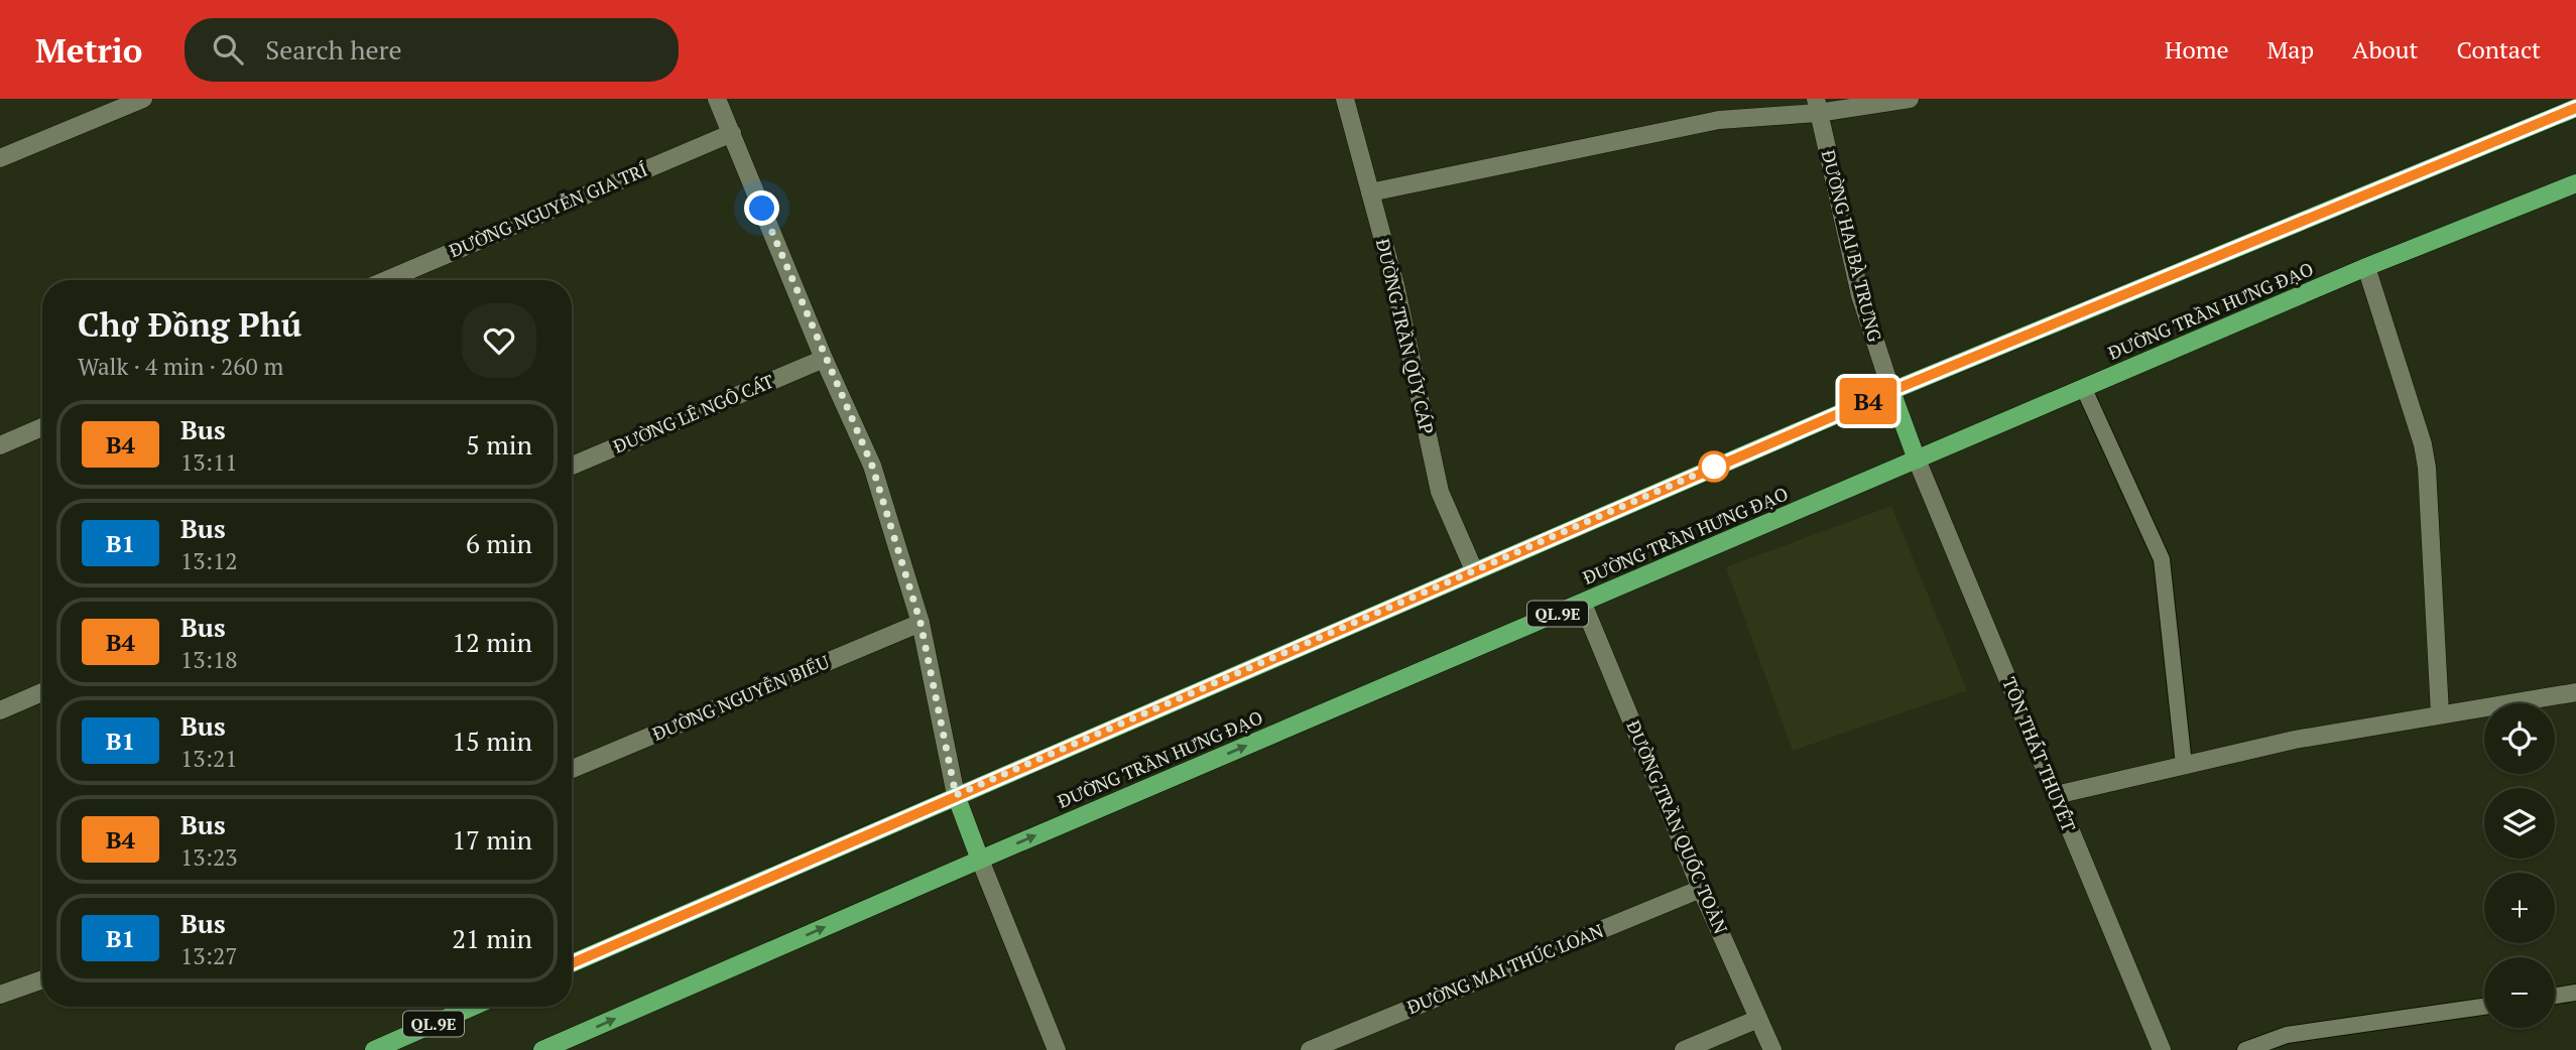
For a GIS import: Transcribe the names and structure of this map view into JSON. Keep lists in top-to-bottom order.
{
  "streets": {
    "main road": ["ĐƯỜNG TRẦN HƯNG ĐẠO", "QL.9E"],
    "street": [
      "ĐƯỜNG NGUYỄN GIA TRÍ",
      "ĐƯỜNG HAI BÀ TRƯNG",
      "ĐƯỜNG TRẦN QÚY CÁP",
      "ĐƯỜNG LÊ NGÔ CÁT",
      "ĐƯỜNG NGUYỄN BIỂU",
      "TÔN THẤT THUYẾT",
      "ĐƯỜNG TRẦN QUỐC TOẢN",
      "ĐƯỜNG MAI THÚC LOAN"
    ]
  },
  "crossings": [
    ["ĐƯỜNG TRẦN HƯNG ĐẠO", "TÔN THẤT THUYẾT"],
    ["ĐƯỜNG TRẦN HƯNG ĐẠO", "ĐƯỜNG TRẦN QUỐC TOẢN"],
    ["ĐƯỜNG TRẦN QUỐC TOẢN", "ĐƯỜNG MAI THÚC LOAN"]
  ],
  "lines": ["bus line B4"],
  "page": {
    "header": "Metrio",
    "search": "Search here",
    "nav": [
      "Home",
      "Map",
      "About",
      "Contact"
    ],
    "on_map": "B4",
    "heading": ["Chợ Đồng Phú", "Walk · 4 min · 260 m"],
    "list": [
      {
        "mark": "B4",
        "name": "Bus",
        "note": "13:11",
        "value": "5 min"
      },
      {
        "mark": "B1",
        "name": "Bus",
        "note": "13:12",
        "value": "6 min"
      },
      {
        "mark": "B4",
        "name": "Bus",
        "note": "13:18",
        "value": "12 min"
      },
      {
        "mark": "B1",
        "name": "Bus",
        "note": "13:21",
        "value": "15 min"
      },
      {
        "mark": "B4",
        "name": "Bus",
        "note": "13:23",
        "value": "17 min"
      },
      {
        "mark": "B1",
        "name": "Bus",
        "note": "13:27",
        "value": "21 min"
      }
    ],
    "map_buttons": ["+", "−"]
  }
}
